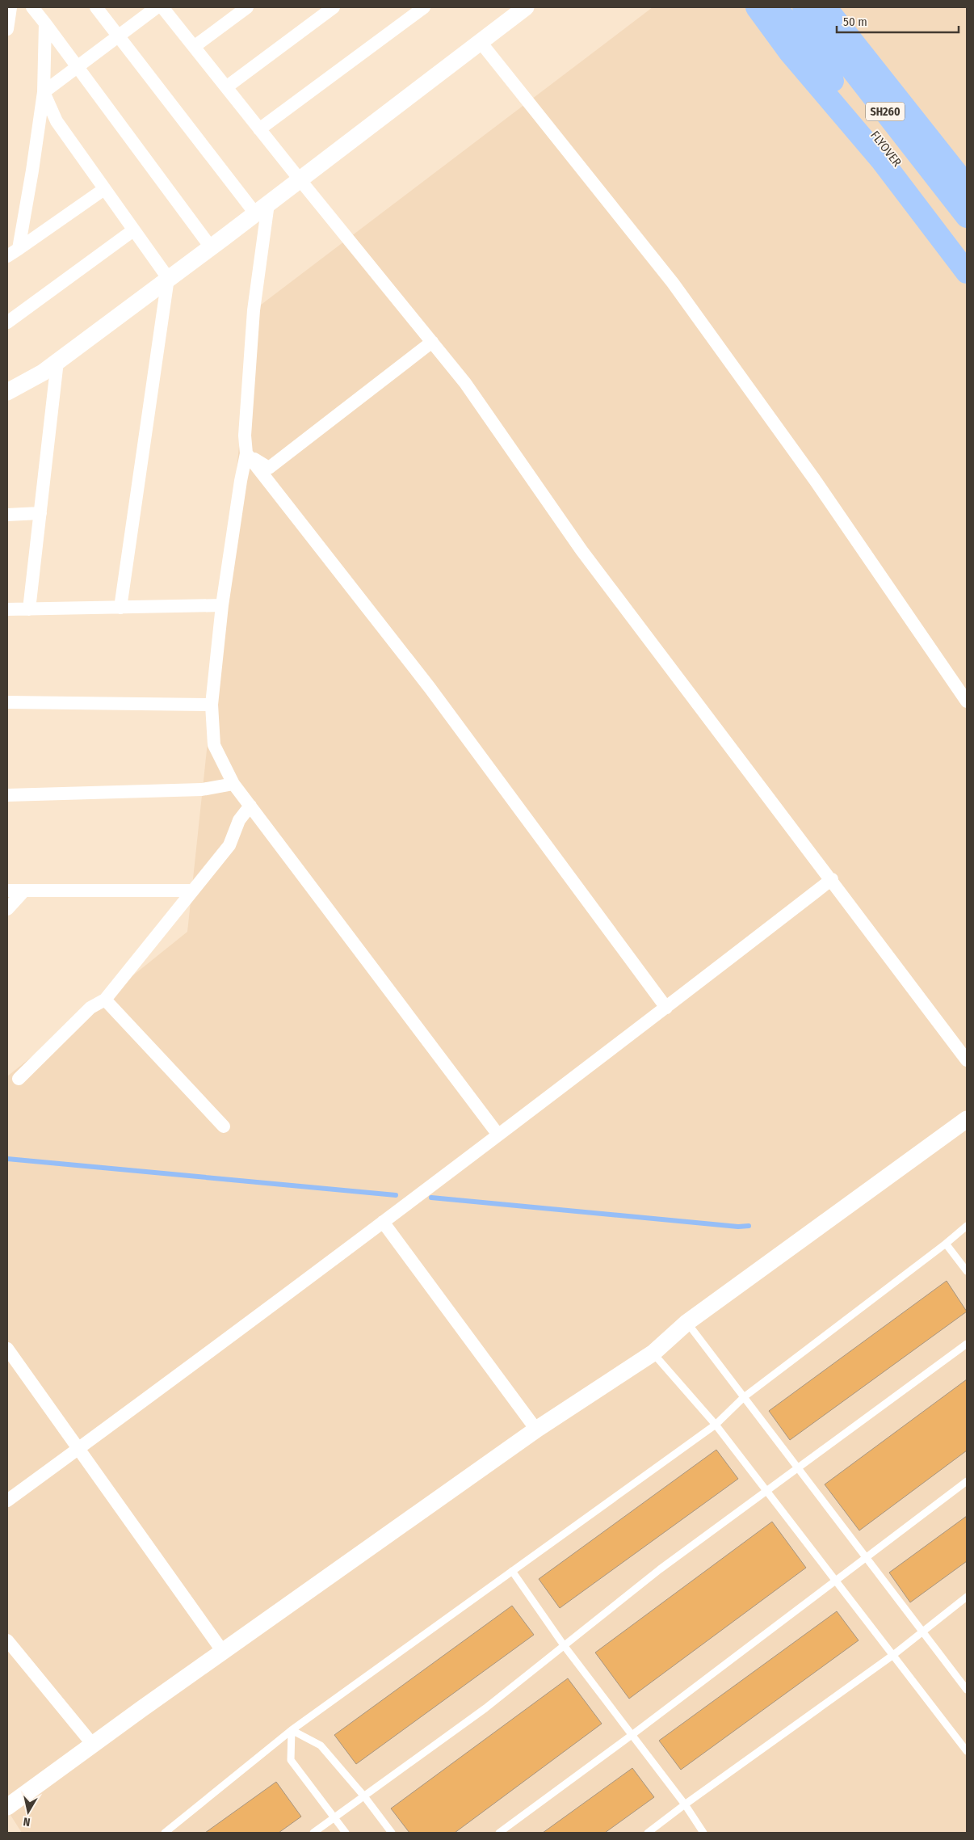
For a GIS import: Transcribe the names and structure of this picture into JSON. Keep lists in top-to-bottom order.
{
  "streets": {
    "highway": ["SH260", "FLYOVER"]
  },
  "scale_bar": "50 m",
  "north": "bottom"
}
